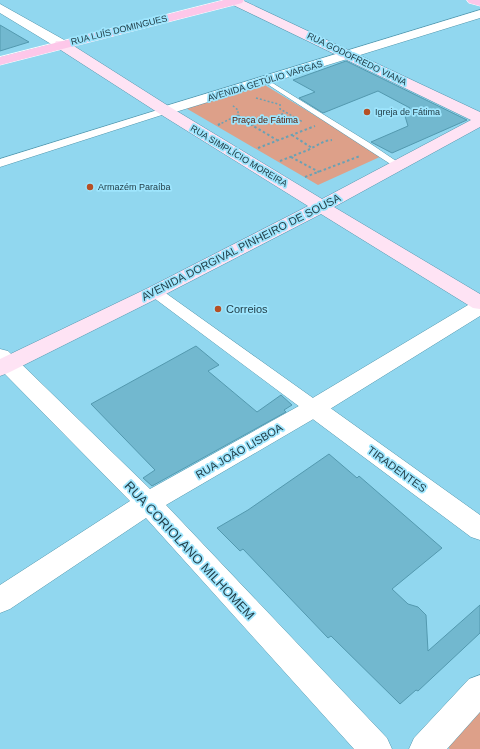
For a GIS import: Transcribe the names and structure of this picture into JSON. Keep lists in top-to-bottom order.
{
  "streets": {
    "main road": [
      "RUA LUÍS DOMINGUES",
      "RUA GODOFREDO VIANA",
      "RUA SIMPLÍCIO MOREIRA",
      "AVENIDA DORGIVAL PINHEIRO DE SOUSA"
    ],
    "street": [
      "AVENIDA GETÚLIO VARGAS",
      "RUA JOÃO LISBOA",
      "TIRADENTES",
      "RUA CORIOLANO MILHOMEM"
    ]
  },
  "crossings": [
    ["RUA LUÍS DOMINGUES", "RUA GODOFREDO VIANA"],
    ["RUA LUÍS DOMINGUES", "RUA SIMPLÍCIO MOREIRA"],
    ["RUA GODOFREDO VIANA", "AVENIDA GETÚLIO VARGAS"],
    ["AVENIDA GETÚLIO VARGAS", "RUA SIMPLÍCIO MOREIRA"],
    ["RUA SIMPLÍCIO MOREIRA", "AVENIDA DORGIVAL PINHEIRO DE SOUSA"],
    ["AVENIDA DORGIVAL PINHEIRO DE SOUSA", "RUA CORIOLANO MILHOMEM"],
    ["RUA JOÃO LISBOA", "TIRADENTES"],
    ["RUA JOÃO LISBOA", "RUA CORIOLANO MILHOMEM"]
  ],
  "parks": ["Praça de Fátima"],
  "places": ["Igreja de Fátima", "Armazém Paraíba", "Correios"]
}
